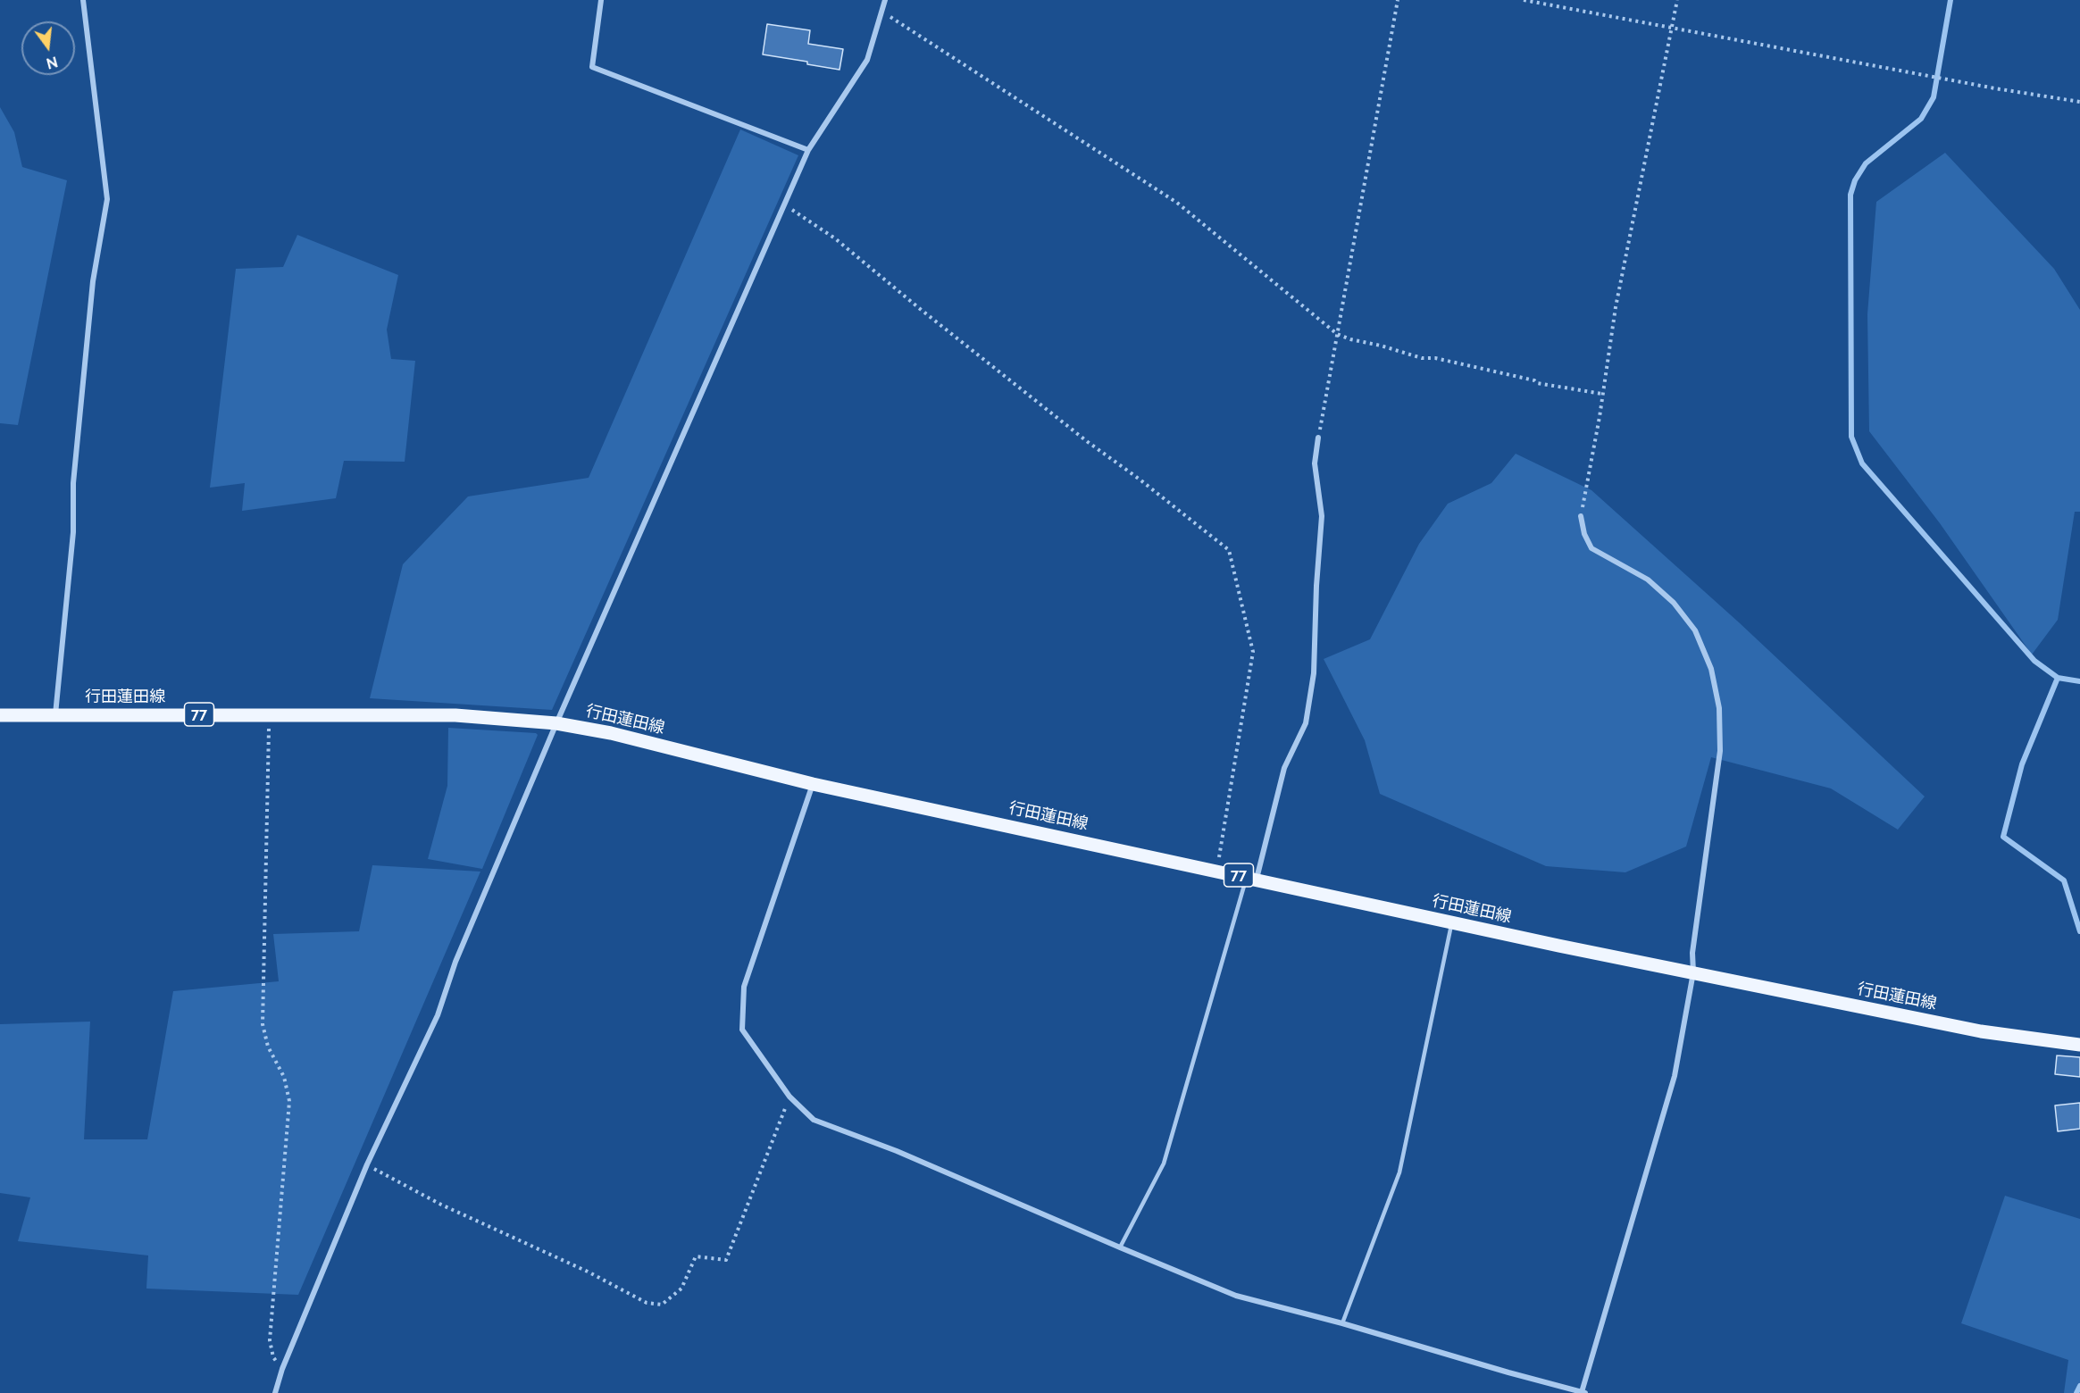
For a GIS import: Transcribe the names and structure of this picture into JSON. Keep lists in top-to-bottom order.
{
  "streets": {
    "main road": ["行田蓮田線", "77"]
  },
  "north": "bottom"
}
